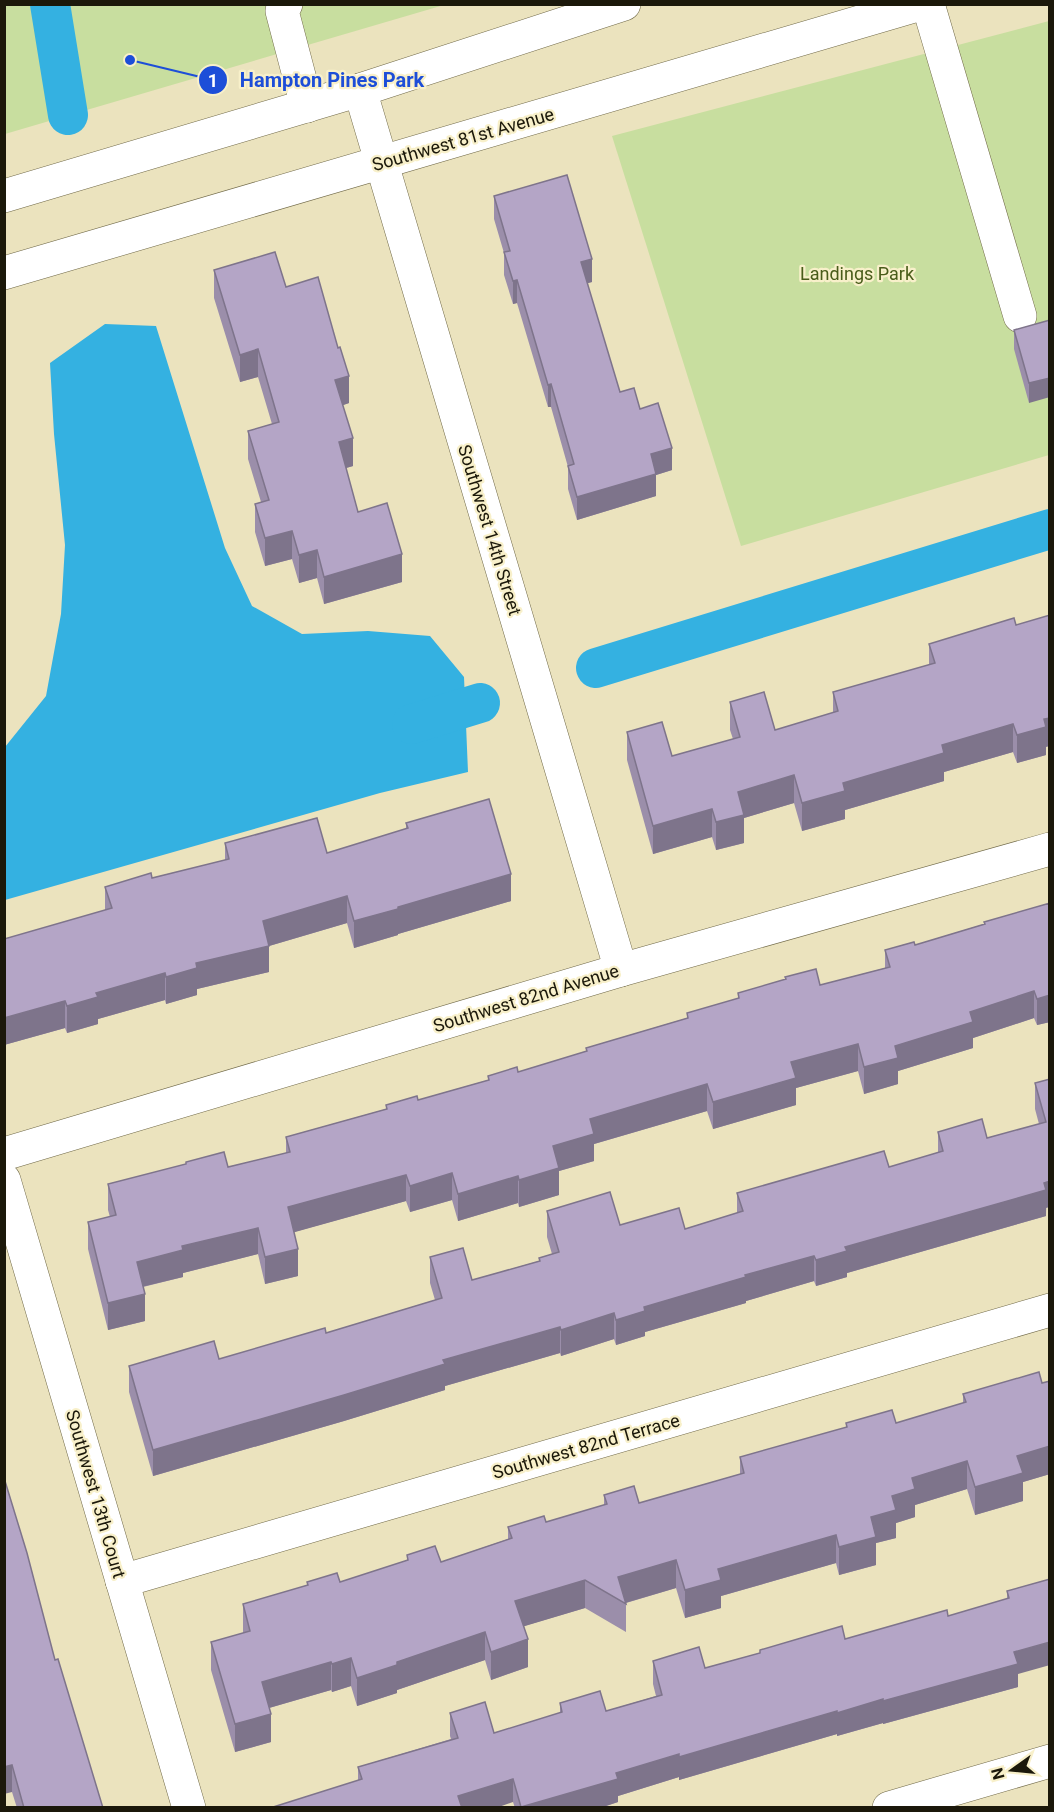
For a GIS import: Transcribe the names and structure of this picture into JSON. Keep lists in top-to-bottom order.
{
  "streets": {
    "street": [
      "Southwest 81st Avenue",
      "Southwest 14th Street",
      "Southwest 82nd Avenue",
      "Southwest 82nd Terrace",
      "Southwest 13th Court"
    ]
  },
  "crossings": [
    ["Southwest 81st Avenue", "Southwest 14th Street"],
    ["Southwest 14th Street", "Southwest 82nd Avenue"],
    ["Southwest 82nd Terrace", "Southwest 13th Court"]
  ],
  "parks": ["Landings Park"],
  "places": ["Hampton Pines Park"],
  "north": "left"
}
